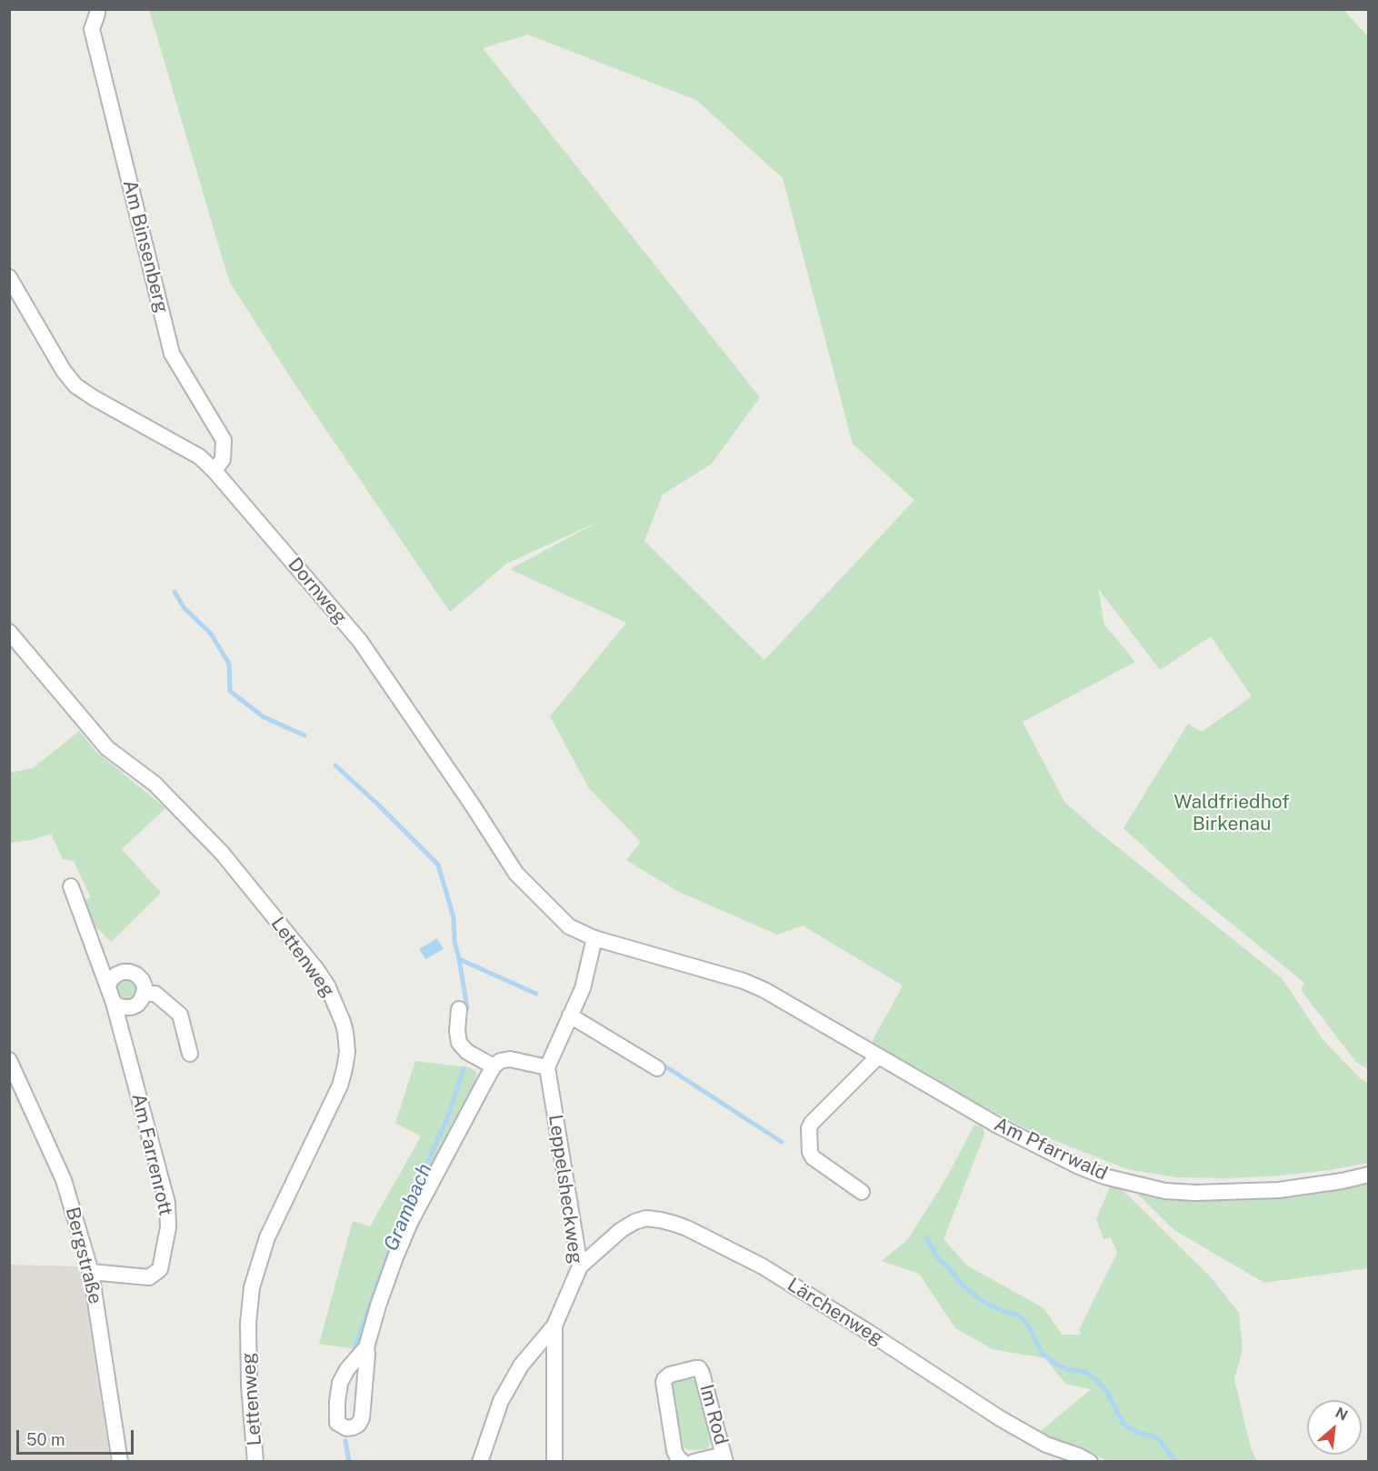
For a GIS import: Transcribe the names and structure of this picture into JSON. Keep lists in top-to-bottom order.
{
  "streets": {
    "street": [
      "Am Binsenberg",
      "Dornweg",
      "Lettenweg",
      "Am Pfarrwald",
      "Am Farrenrott",
      "Leppelsheckweg",
      "Bergstraße",
      "Lärchenweg",
      "Im Rod"
    ]
  },
  "crossings": [
    ["Am Binsenberg", "Dornweg"],
    ["Dornweg", "Am Pfarrwald"],
    ["Am Farrenrott", "Bergstraße"],
    ["Leppelsheckweg", "Lärchenweg"]
  ],
  "water": ["Grambach"],
  "parks": ["Waldfriedhof Birkenau"],
  "scale_bar": "50 m",
  "north": "top right"
}
